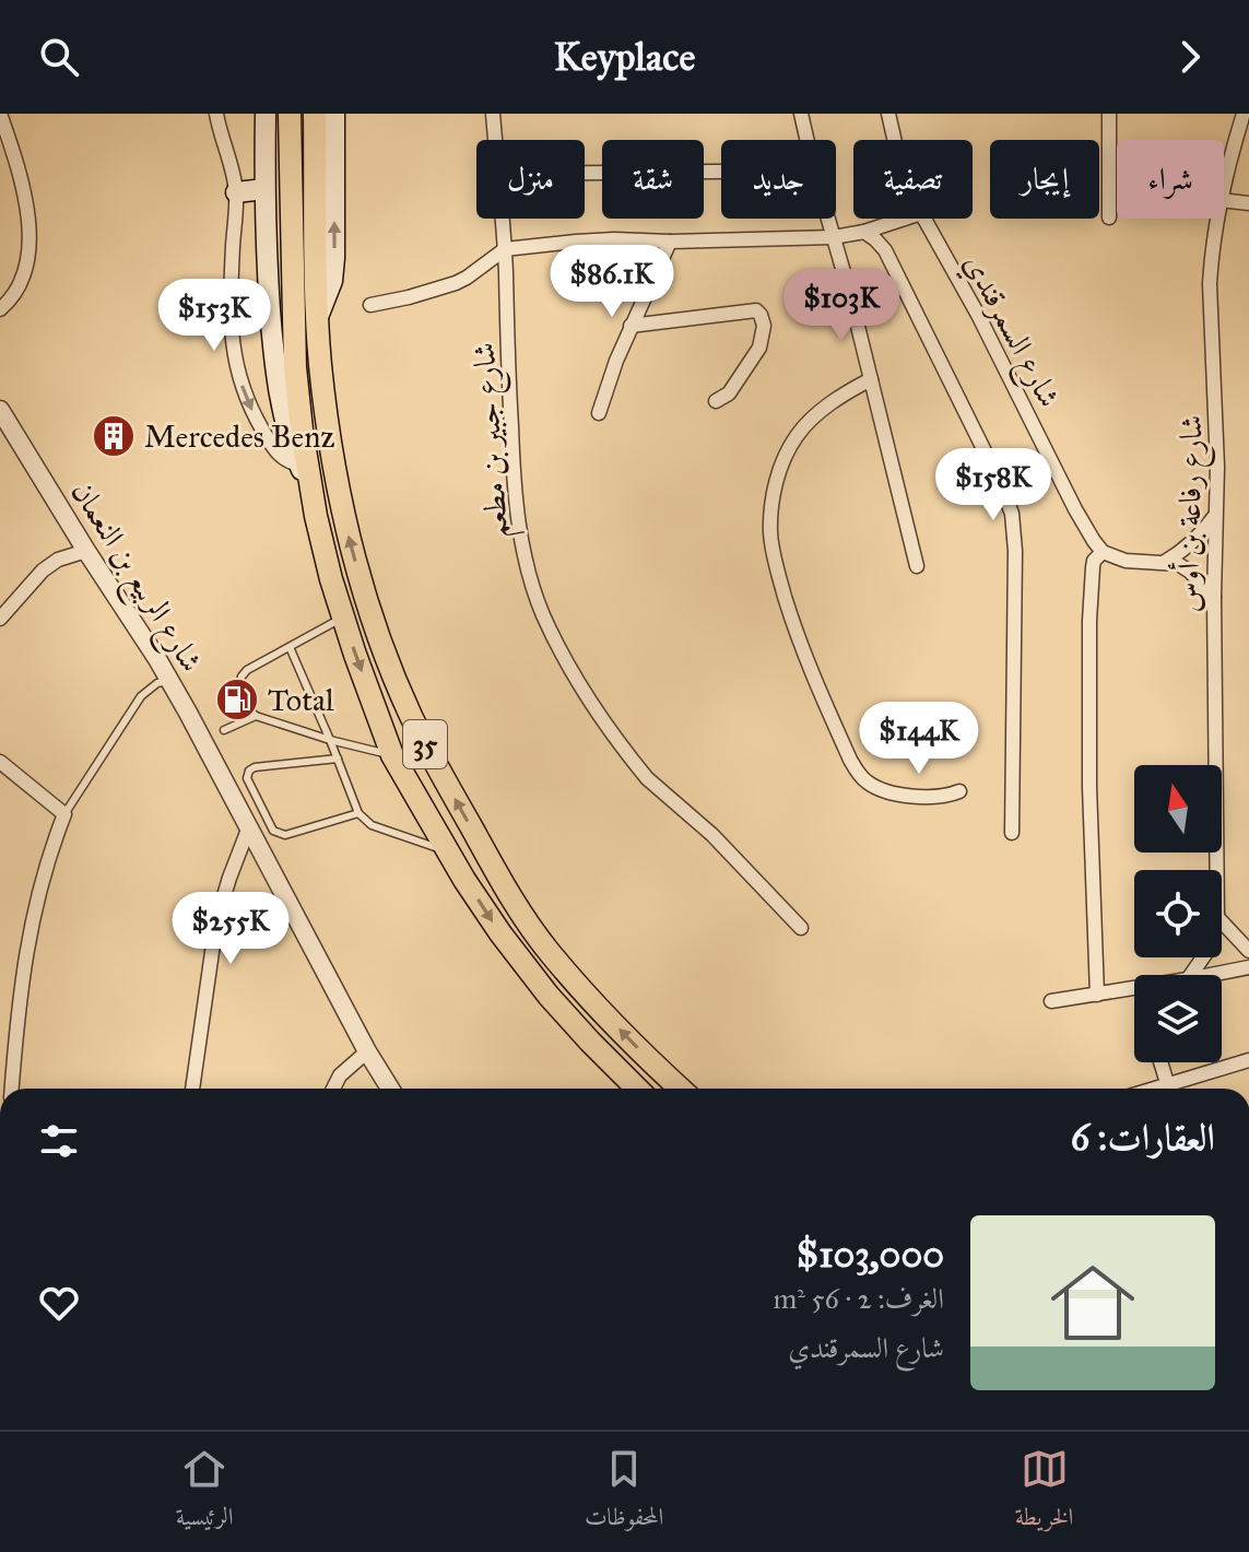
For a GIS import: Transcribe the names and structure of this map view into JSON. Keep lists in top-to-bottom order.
{
  "streets": {
    "highway": ["35"],
    "street": [
      "شارع السمرقندي",
      "شارع جبير بن مطعم",
      "شارع رفاعة بن أوس",
      "شارع الربيع بن النعمان"
    ]
  },
  "places": {
    "building": ["Mercedes Benz"],
    "fuel station": ["Total"]
  },
  "north": "top",
  "page": {
    "header": "Keyplace",
    "chip": [
      "شراء",
      "إيجار",
      "تصفية",
      "جديد",
      "شقة",
      "منزل"
    ],
    "price": [
      "$86.1K",
      "$103K",
      "$153K",
      "$158K",
      "$144K",
      "$255K"
    ],
    "heading": "العقارات: 6",
    "list": [
      {
        "name": "$103,000",
        "note": "الغرف: 2 · 56 m² · شارع السمرقندي"
      }
    ],
    "tabs": ["الخريطة", "المحفوظات", "الرئيسية"]
  }
}
